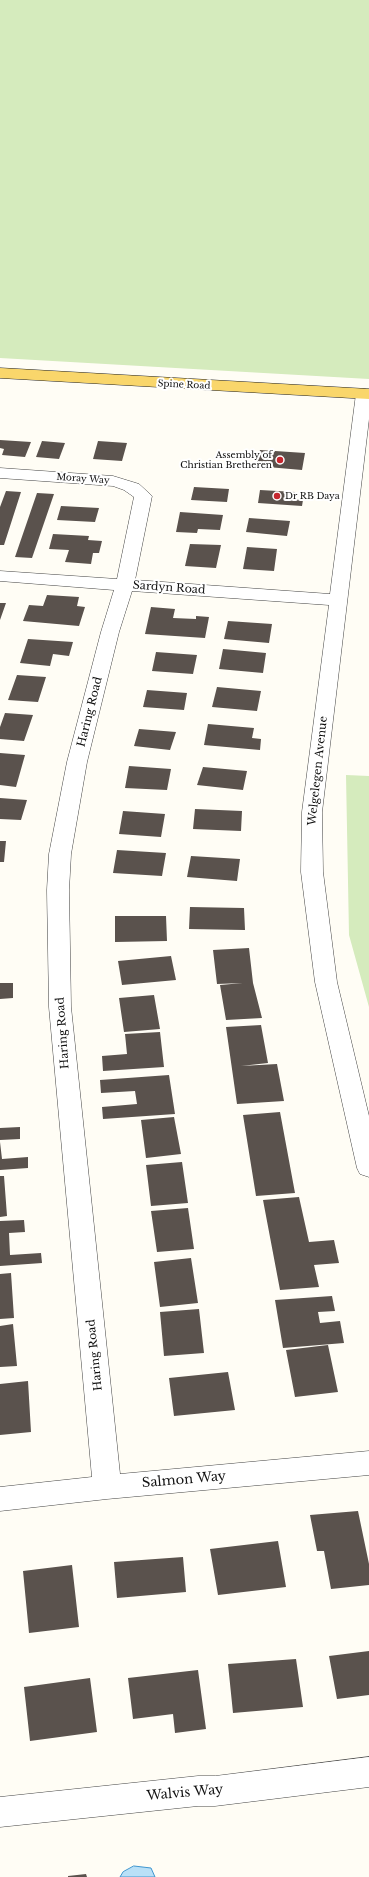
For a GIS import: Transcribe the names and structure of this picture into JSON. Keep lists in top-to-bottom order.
{
  "streets": {
    "main road": ["Spine Road"],
    "street": [
      "Moray Way",
      "Sardyn Road",
      "Haring Road",
      "Welgelegen Avenue",
      "Salmon Way",
      "Walvis Way"
    ]
  },
  "crossings": [
    ["Spine Road", "Welgelegen Avenue"],
    ["Moray Way", "Sardyn Road"],
    ["Moray Way", "Haring Road"],
    ["Sardyn Road", "Haring Road"],
    ["Sardyn Road", "Welgelegen Avenue"],
    ["Haring Road", "Salmon Way"]
  ],
  "places": ["Assembly of Christian Bretheren", "Dr RB Daya"]
}
